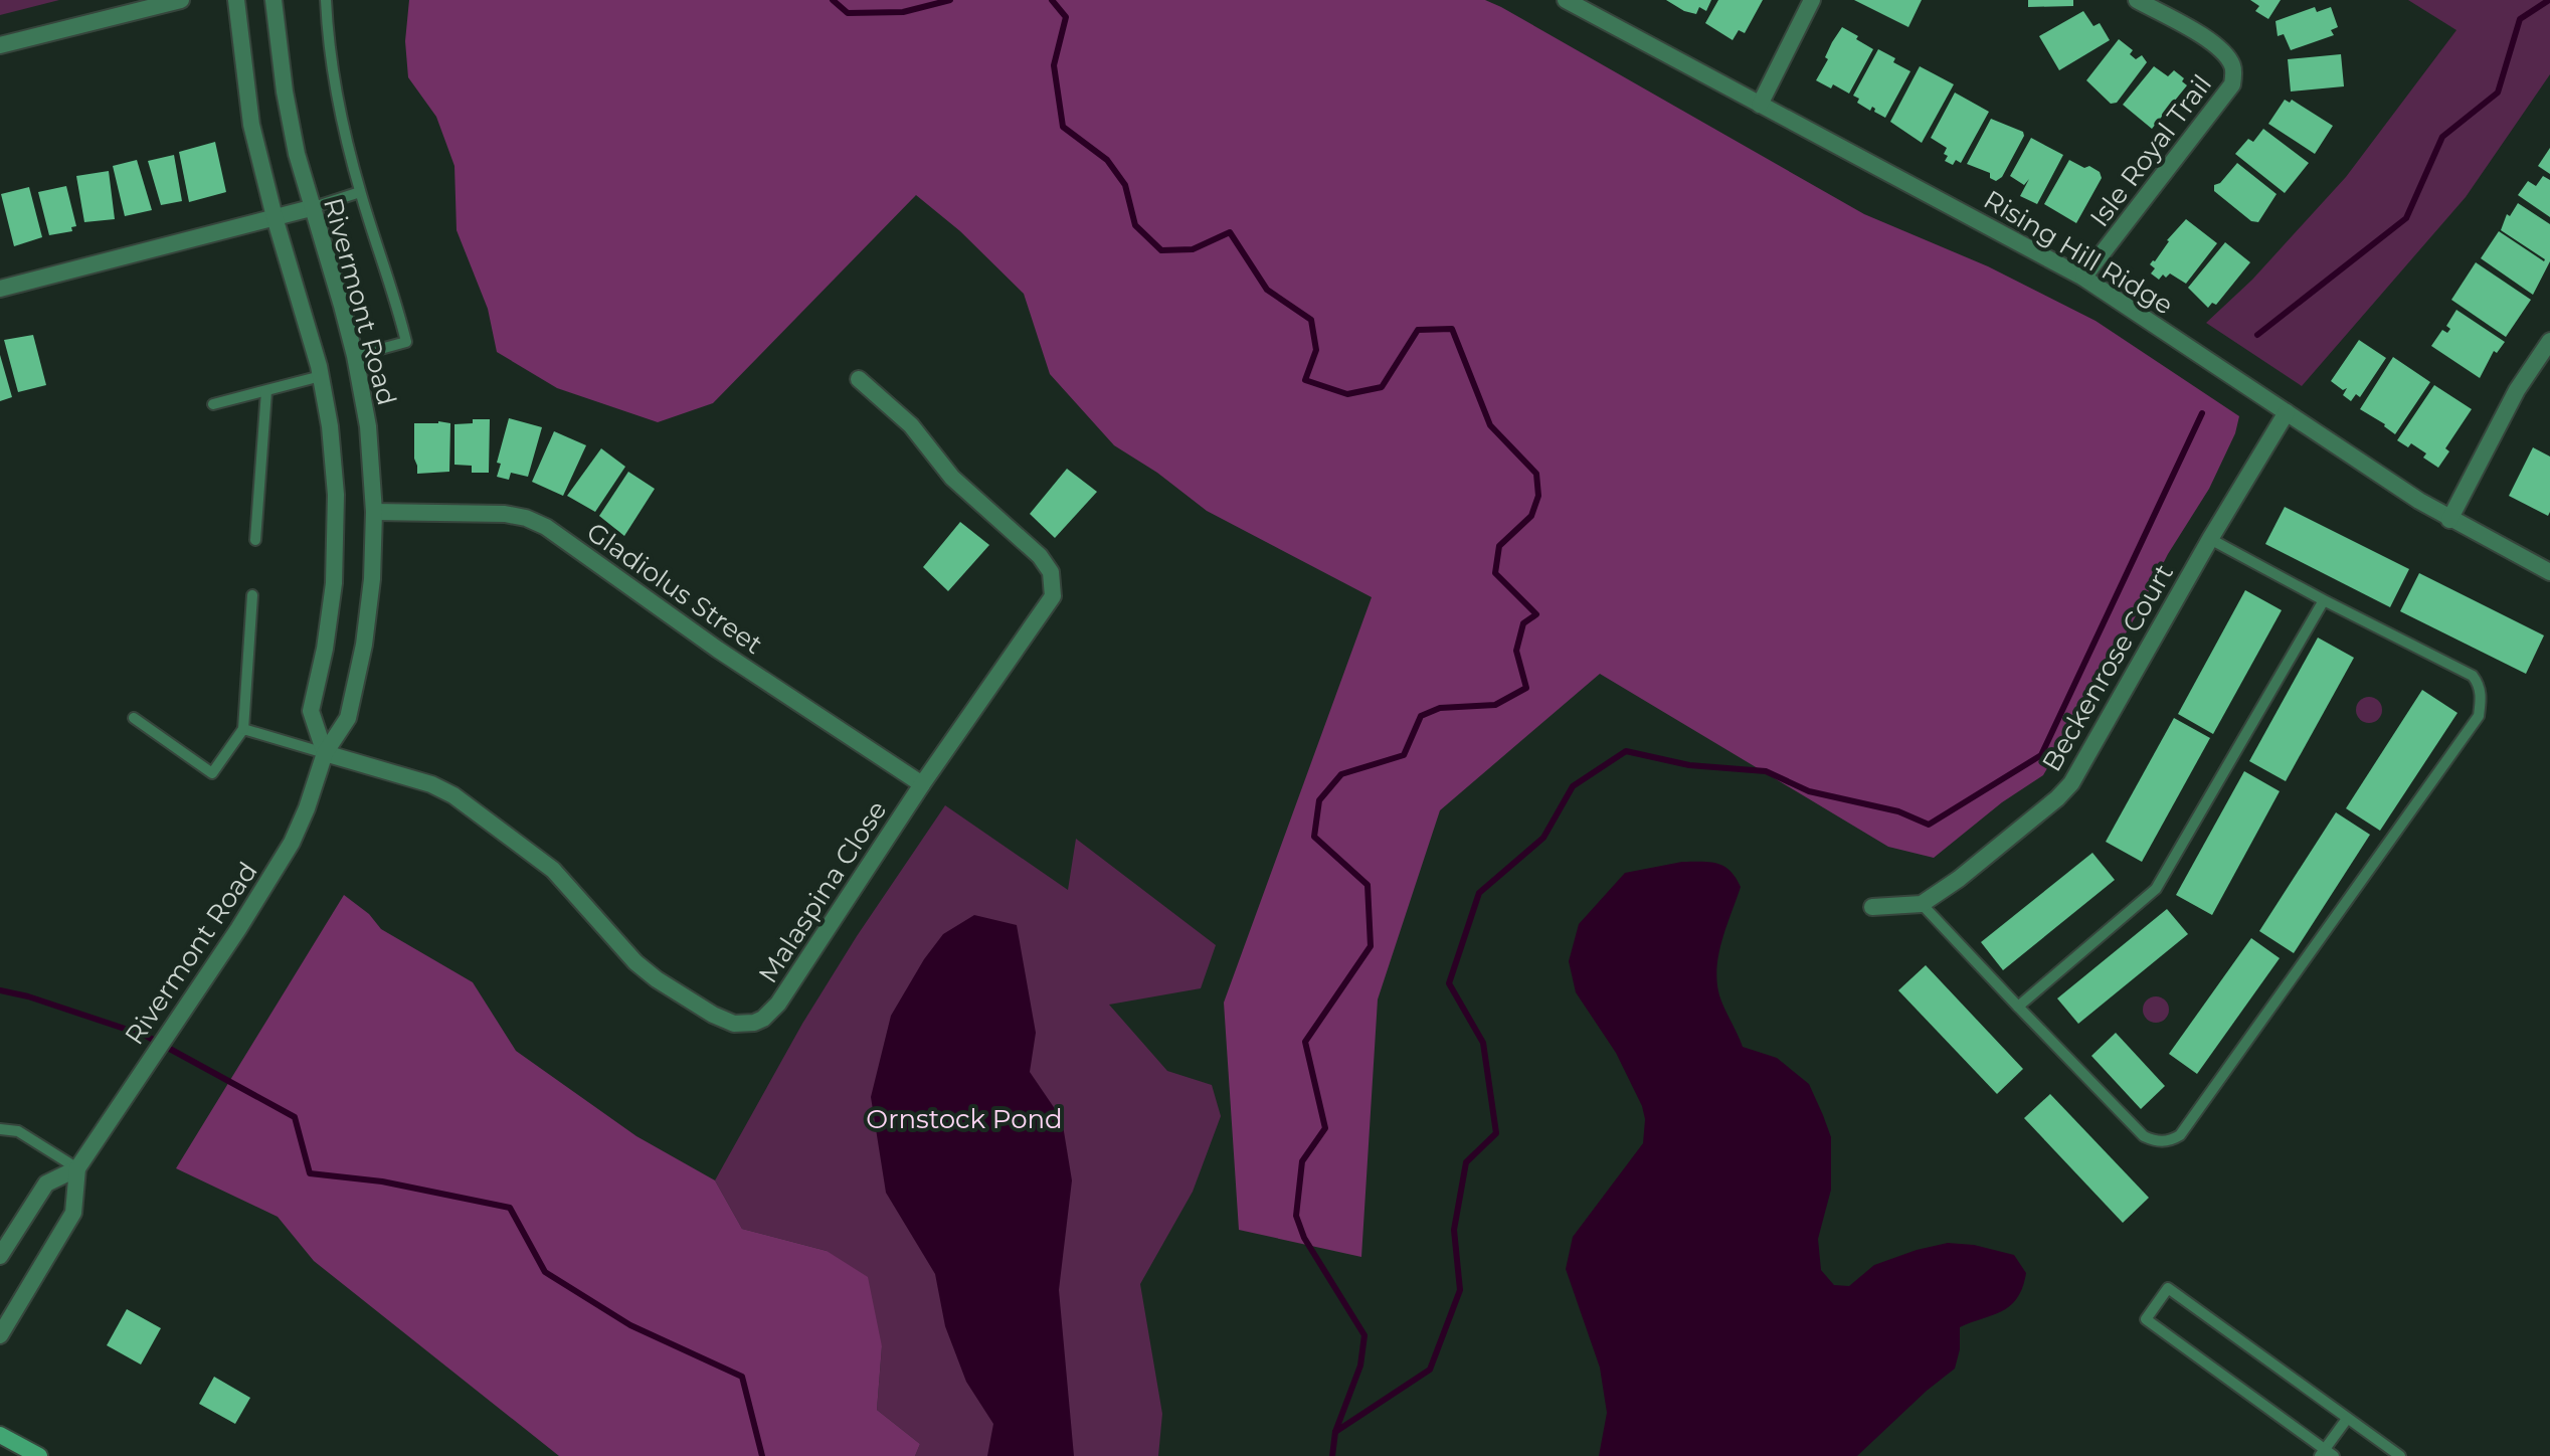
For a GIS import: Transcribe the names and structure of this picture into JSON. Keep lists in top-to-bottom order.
{
  "streets": {
    "street": [
      "Isle Royal Trail",
      "Rising Hill Ridge",
      "Rivermont Road",
      "Gladiolus Street",
      "Beckenrose Court",
      "Malaspina Close"
    ]
  },
  "crossings": [
    ["Isle Royal Trail", "Rising Hill Ridge"],
    ["Rising Hill Ridge", "Beckenrose Court"],
    ["Rivermont Road", "Gladiolus Street"],
    ["Rivermont Road", "Malaspina Close"],
    ["Gladiolus Street", "Malaspina Close"]
  ],
  "parks": ["Ornstock Pond"]
}
